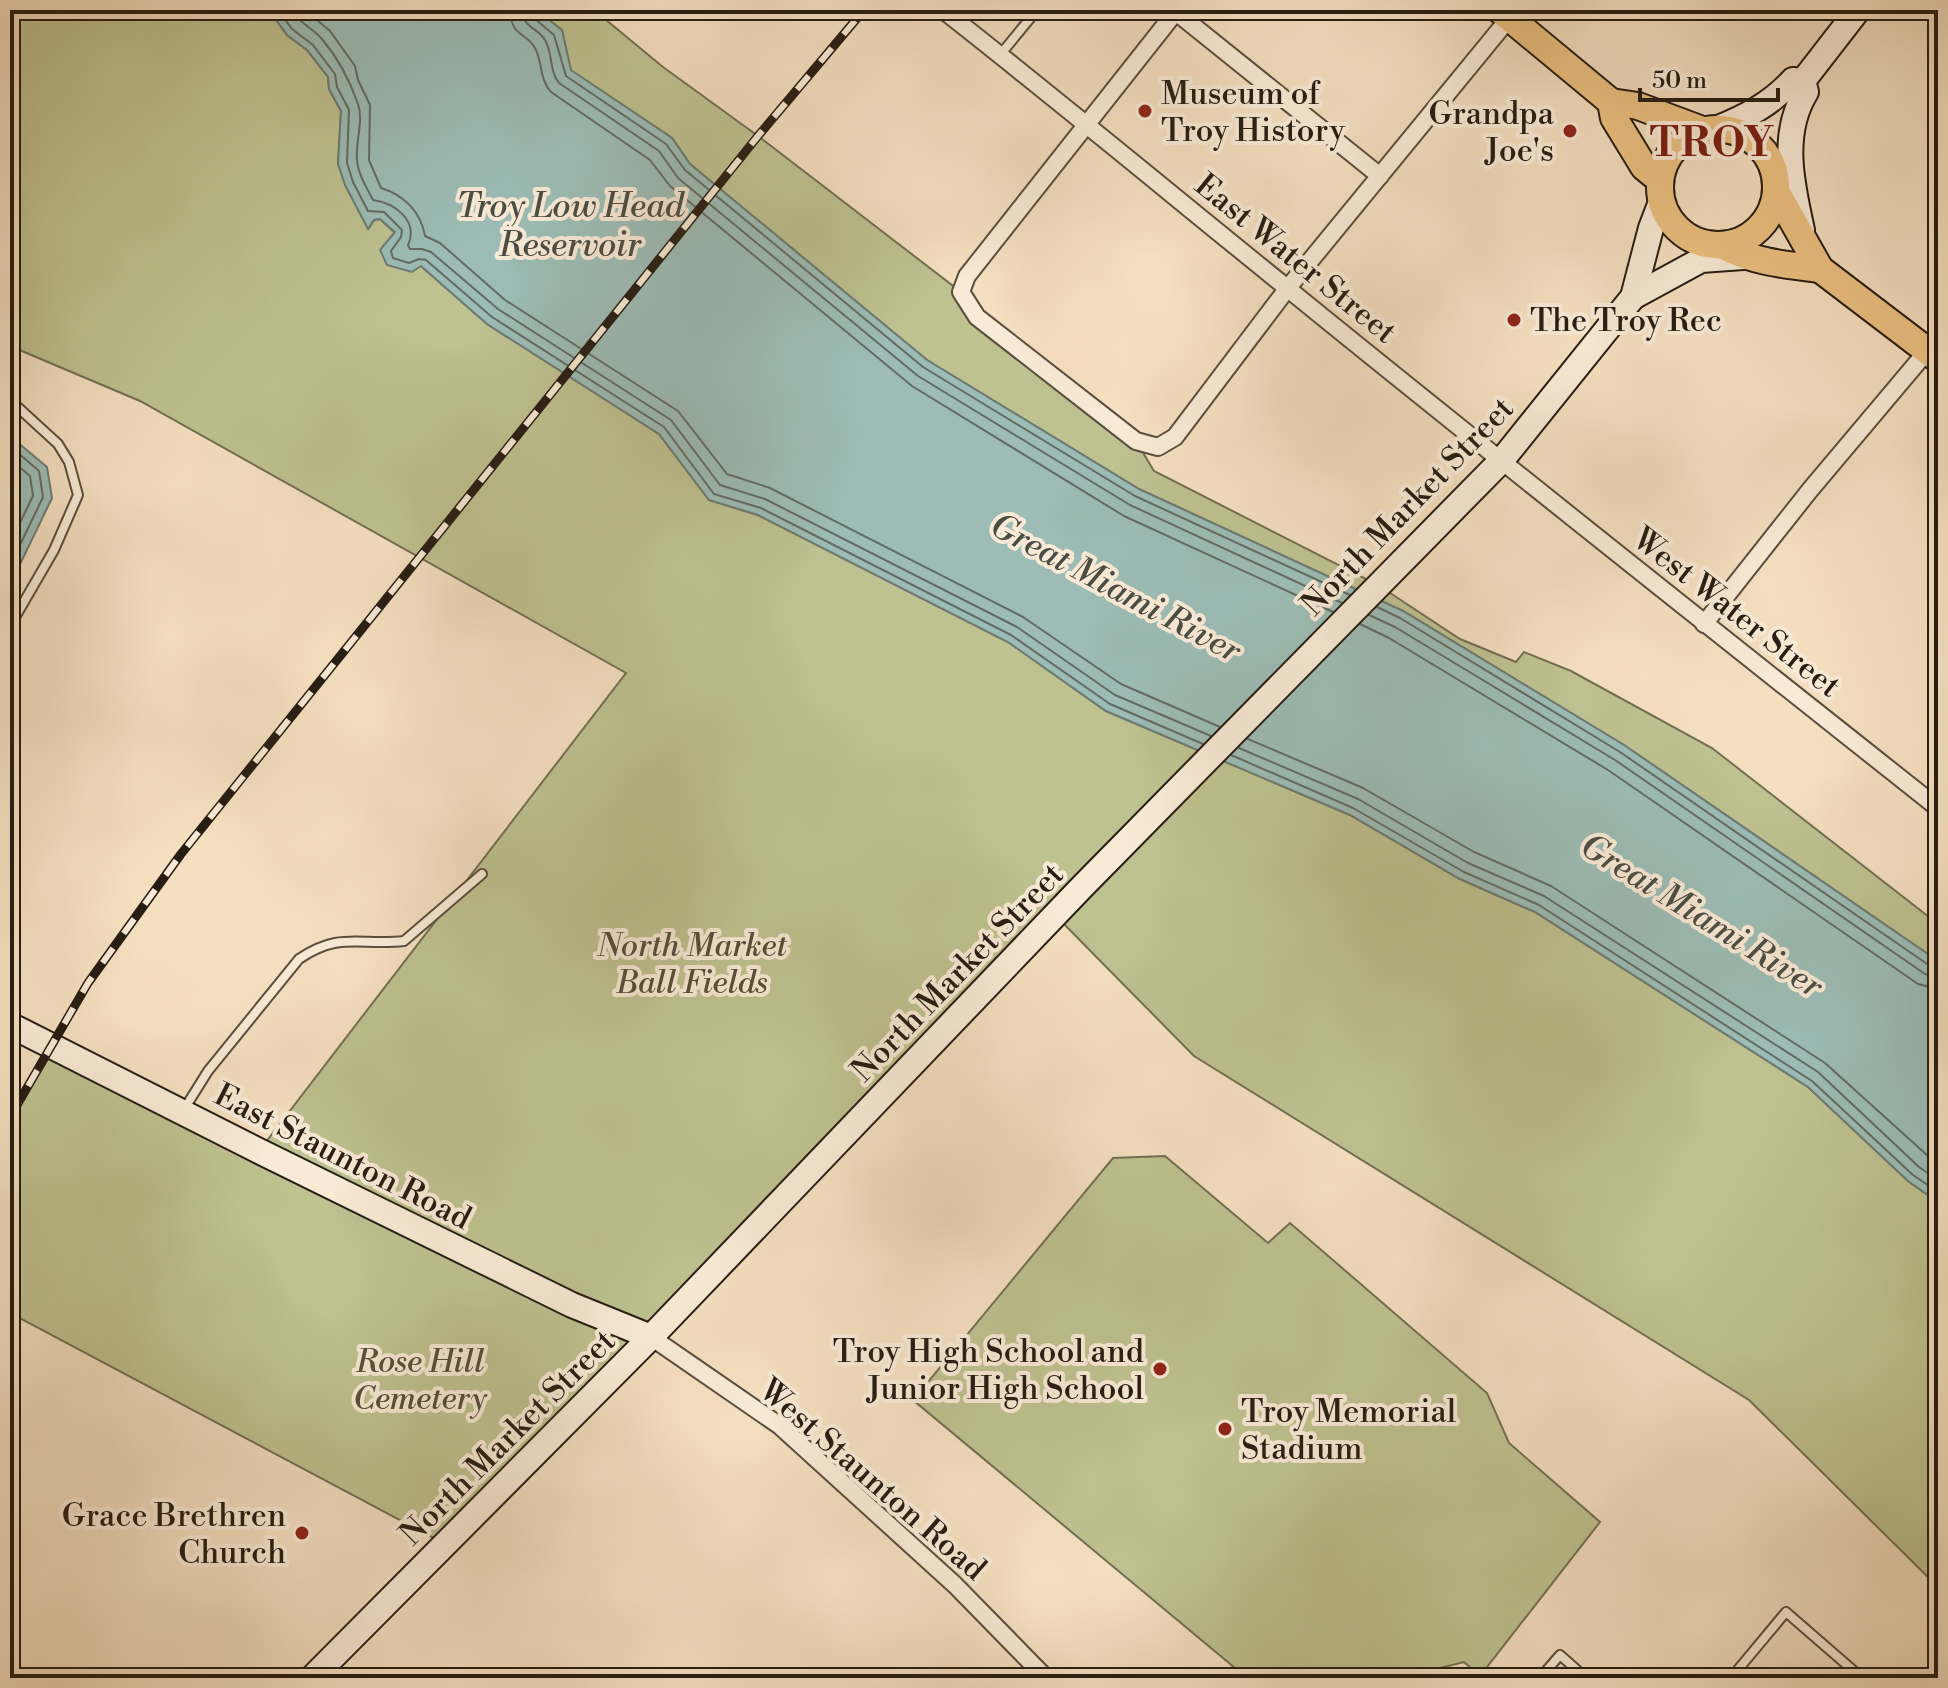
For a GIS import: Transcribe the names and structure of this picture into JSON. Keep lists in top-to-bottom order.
{
  "streets": {
    "main road": ["North Market Street", "East Staunton Road"],
    "street": ["East Water Street", "West Water Street", "West Staunton Road"]
  },
  "crossings": [
    ["East Water Street", "North Market Street"],
    ["East Water Street", "West Water Street"],
    ["North Market Street", "West Water Street"],
    ["North Market Street", "East Staunton Road"],
    ["North Market Street", "West Staunton Road"],
    ["East Staunton Road", "West Staunton Road"]
  ],
  "districts": ["TROY"],
  "water": ["Troy Low Head Reservoir", "Great Miami River"],
  "parks": ["North Market Ball Fields", "Rose Hill Cemetery"],
  "places": [
    "Museum of Troy History",
    "Grandpa Joe's",
    "The Troy Rec",
    "Troy High School and Junior High School",
    "Troy Memorial Stadium",
    "Grace Brethren Church"
  ],
  "scale_bar": "50 m"
}
